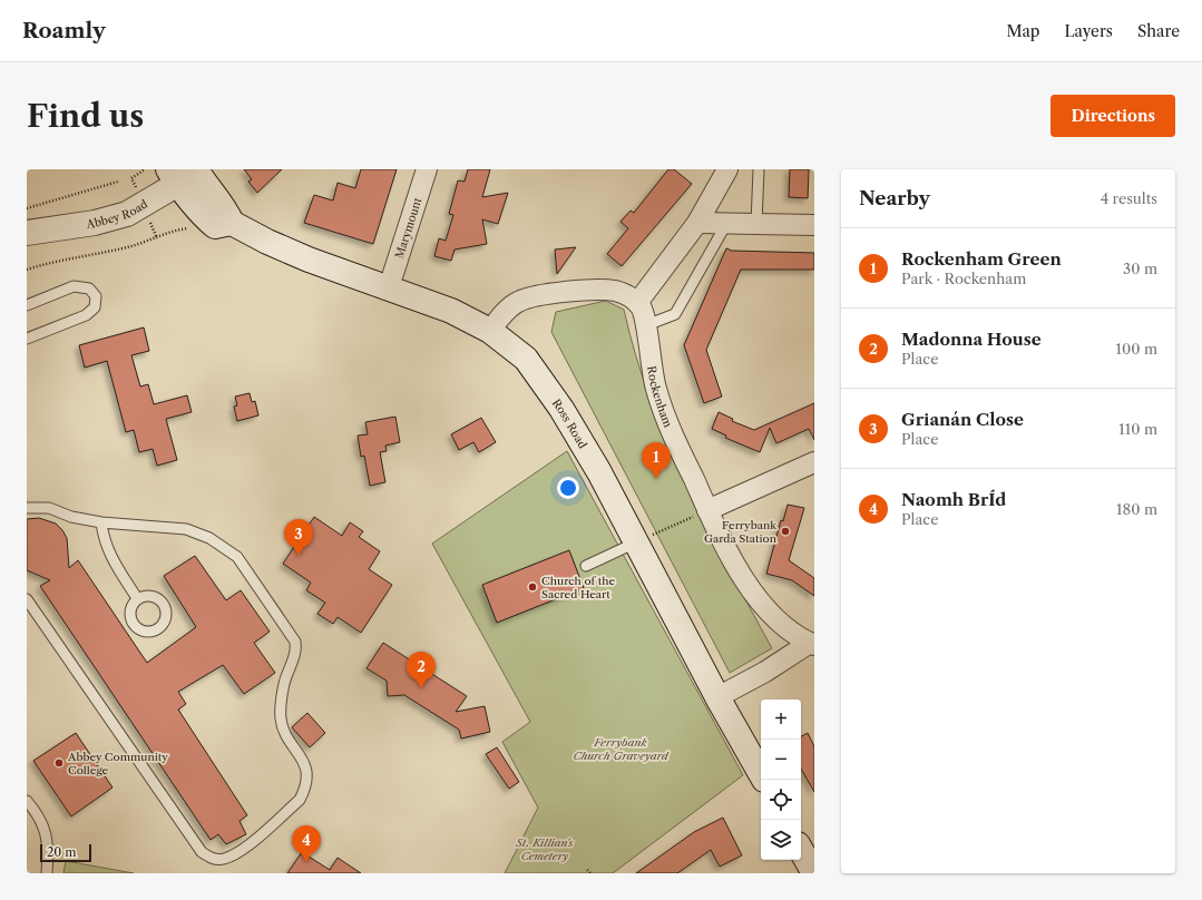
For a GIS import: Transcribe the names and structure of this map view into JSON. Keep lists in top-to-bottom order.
{
  "streets": {
    "main road": ["Abbey Road", "Ross Road"],
    "street": ["Marymount", "Rockenham"]
  },
  "crossings": [
    ["Abbey Road", "Ross Road"],
    ["Marymount", "Ross Road"],
    ["Rockenham", "Ross Road"]
  ],
  "parks": ["Ferrybank Church Graveyard", "St. Killian's Cemetery"],
  "places": ["Ferrybank Garda Station", "Church of the Sacred Heart", "Abbey Community College"],
  "scale_bar": "20 m",
  "page": {
    "header": "Roamly",
    "nav": ["Map", "Layers", "Share"],
    "buttons": "Directions",
    "title": "Find us",
    "heading": ["Nearby", "4 results"],
    "list": [
      {
        "mark": "1",
        "name": "Rockenham Green",
        "note": "Park · Rockenham",
        "value": "30 m"
      },
      {
        "mark": "2",
        "name": "Madonna House",
        "note": "Place",
        "value": "100 m"
      },
      {
        "mark": "3",
        "name": "Grianán Close",
        "note": "Place",
        "value": "110 m"
      },
      {
        "mark": "4",
        "name": "Naomh BrÍd",
        "note": "Place",
        "value": "180 m"
      }
    ],
    "pins": [
      "1",
      "3",
      "2",
      "4"
    ],
    "map_buttons": ["+", "−"],
    "scale": "20 m"
  }
}
